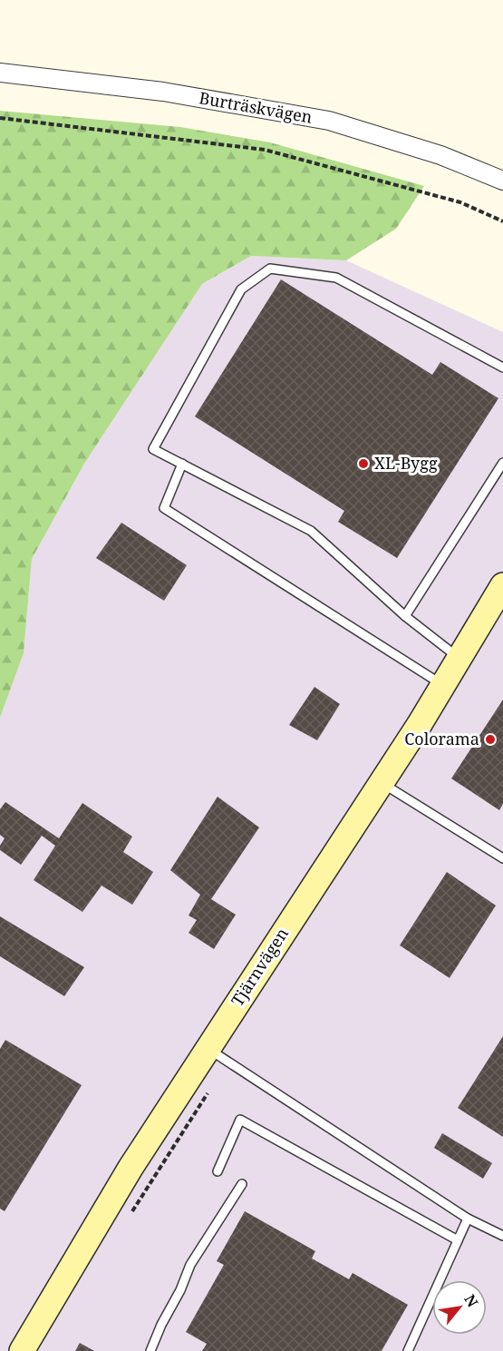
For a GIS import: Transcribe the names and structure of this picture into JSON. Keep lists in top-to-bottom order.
{
  "streets": {
    "street": ["Burträskvägen", "Tjärnvägen"]
  },
  "places": ["XL-Bygg", "Colorama"],
  "north": "top right"
}
